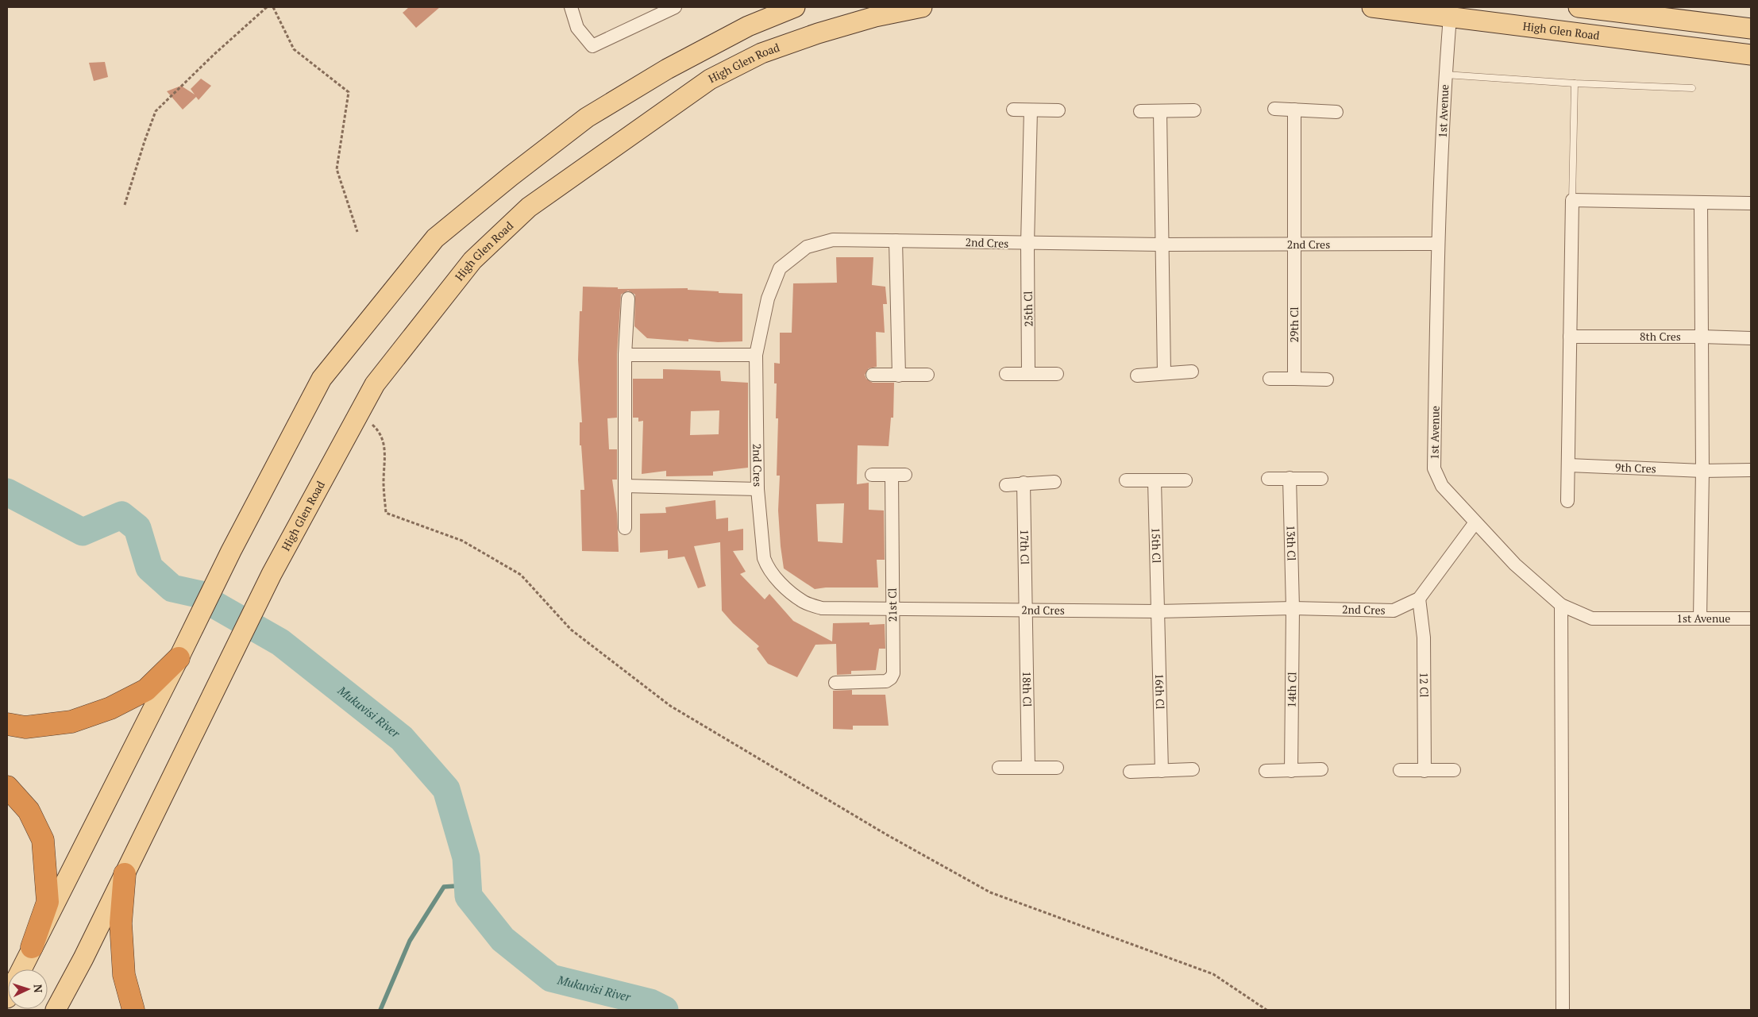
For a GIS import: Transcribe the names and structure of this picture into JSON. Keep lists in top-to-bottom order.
{
  "streets": {
    "main road": ["High Glen Road"],
    "street": [
      "1st Avenue",
      "2nd Cres",
      "25th Cl",
      "29th Cl",
      "8th Cres",
      "9th Cres",
      "13th Cl",
      "15th Cl",
      "17th Cl",
      "21st Cl",
      "12 Cl",
      "18th Cl",
      "14th Cl",
      "16th Cl"
    ]
  },
  "crossings": [
    ["High Glen Road", "1st Avenue"],
    ["1st Avenue", "2nd Cres"],
    ["2nd Cres", "25th Cl"],
    ["2nd Cres", "29th Cl"],
    ["2nd Cres", "13th Cl"],
    ["2nd Cres", "15th Cl"],
    ["2nd Cres", "17th Cl"],
    ["2nd Cres", "21st Cl"],
    ["2nd Cres", "12 Cl"],
    ["2nd Cres", "18th Cl"],
    ["2nd Cres", "14th Cl"],
    ["2nd Cres", "16th Cl"],
    ["13th Cl", "14th Cl"],
    ["15th Cl", "16th Cl"],
    ["17th Cl", "18th Cl"]
  ],
  "water": ["Mukuvisi River"],
  "north": "right"
}
